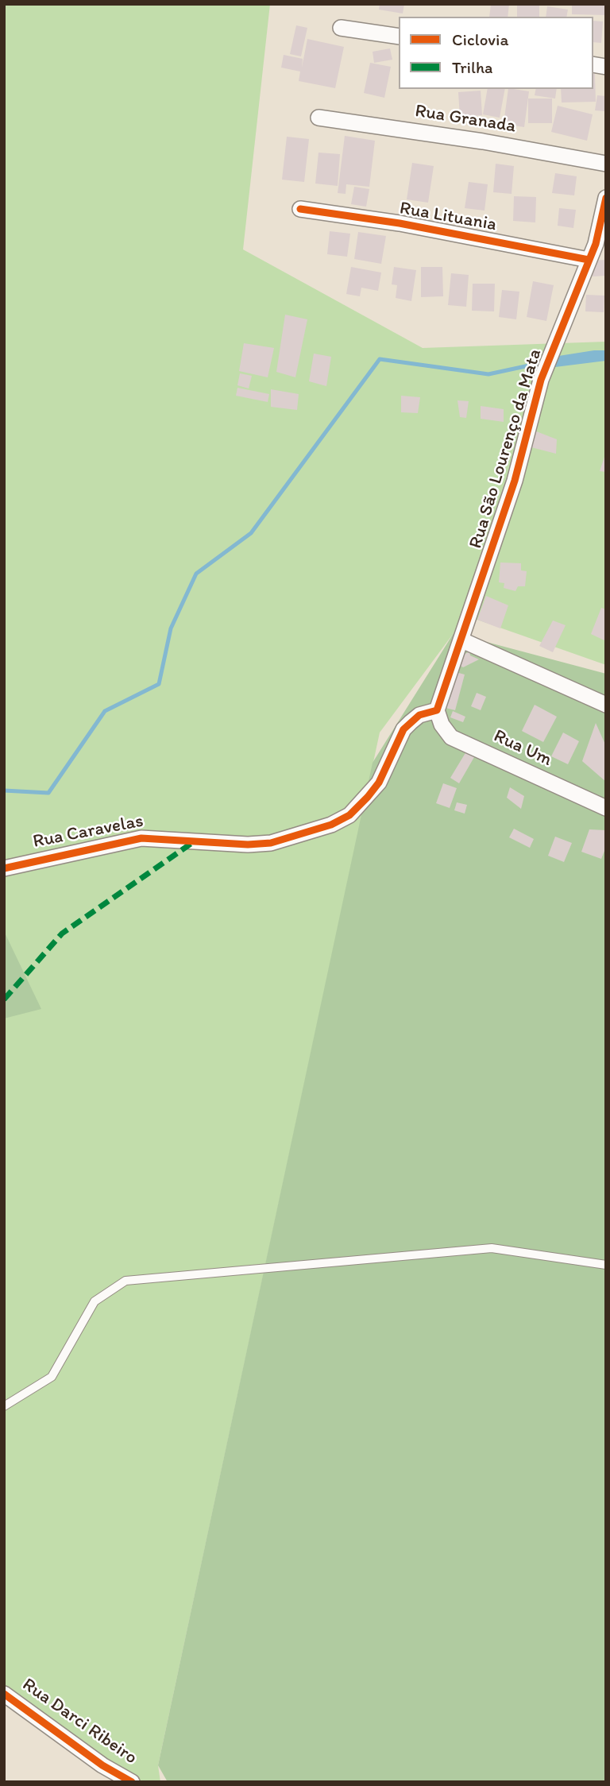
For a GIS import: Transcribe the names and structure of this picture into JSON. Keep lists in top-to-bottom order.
{
  "streets": {
    "street": [
      "Rua Granada",
      "Rua Lituania",
      "Rua São Lourenço da Mata",
      "Rua Um",
      "Rua Caravelas",
      "Rua Darci Ribeiro"
    ]
  },
  "crossings": [
    ["Rua Lituania", "Rua São Lourenço da Mata"],
    ["Rua São Lourenço da Mata", "Rua Um"],
    ["Rua São Lourenço da Mata", "Rua Caravelas"],
    ["Rua Um", "Rua Caravelas"]
  ],
  "legend": ["Ciclovia", "Trilha"]
}
